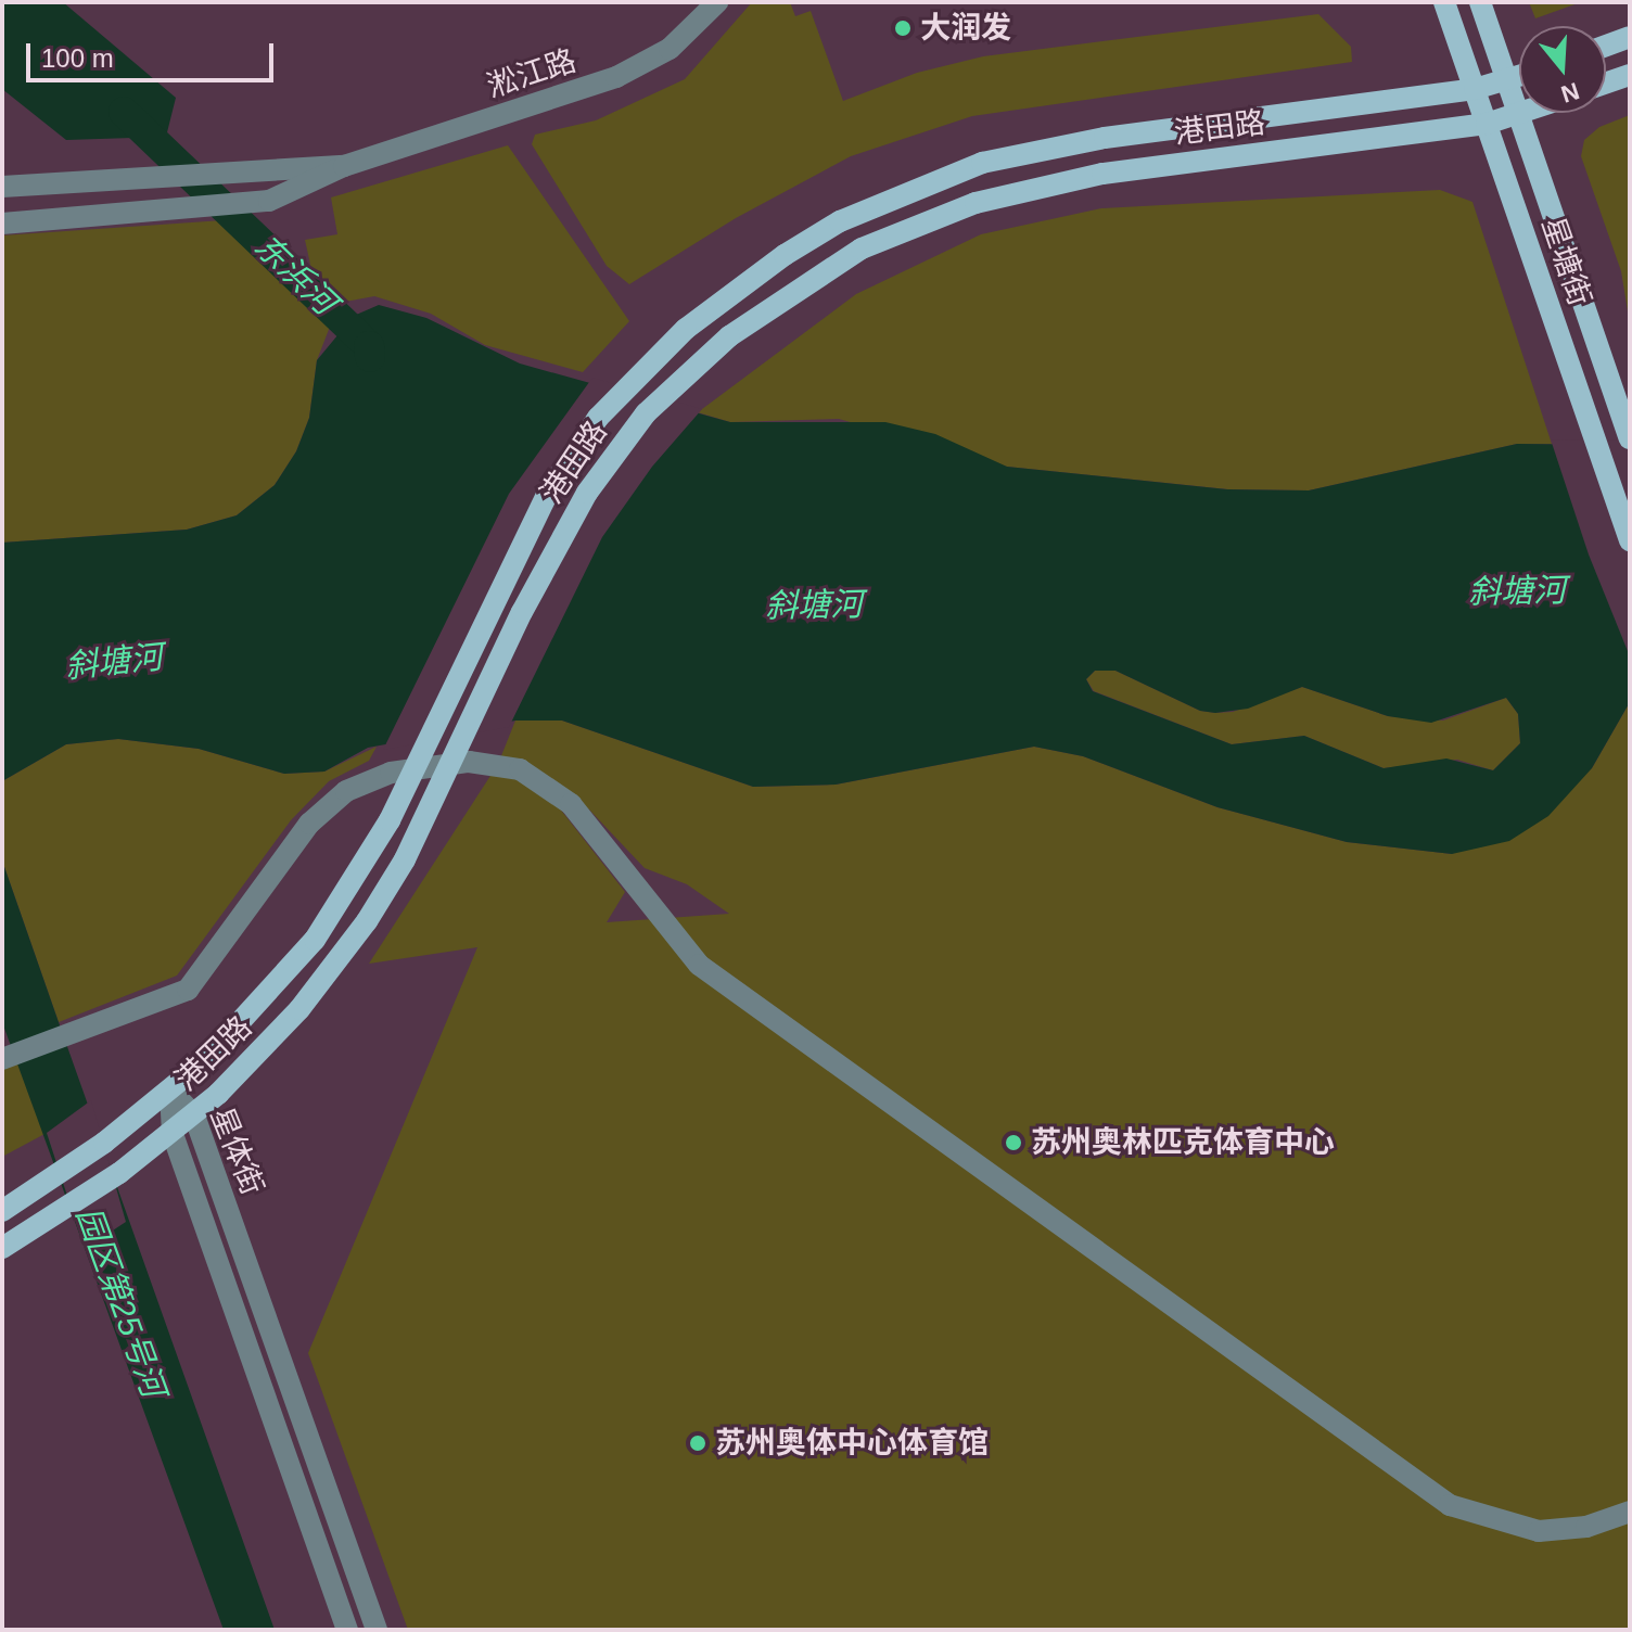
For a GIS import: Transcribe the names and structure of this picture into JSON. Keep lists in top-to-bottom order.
{
  "streets": {
    "main road": ["港田路", "星塘街"],
    "street": ["淞江路", "星体街"]
  },
  "crossings": [
    ["港田路", "星塘街"],
    ["港田路", "星体街"]
  ],
  "water": ["东浜河", "斜塘河", "园区第25号河"],
  "places": ["大润发", "苏州奥林匹克体育中心", "苏州奥体中心体育馆"],
  "scale_bar": "100 m",
  "north": "bottom"
}
